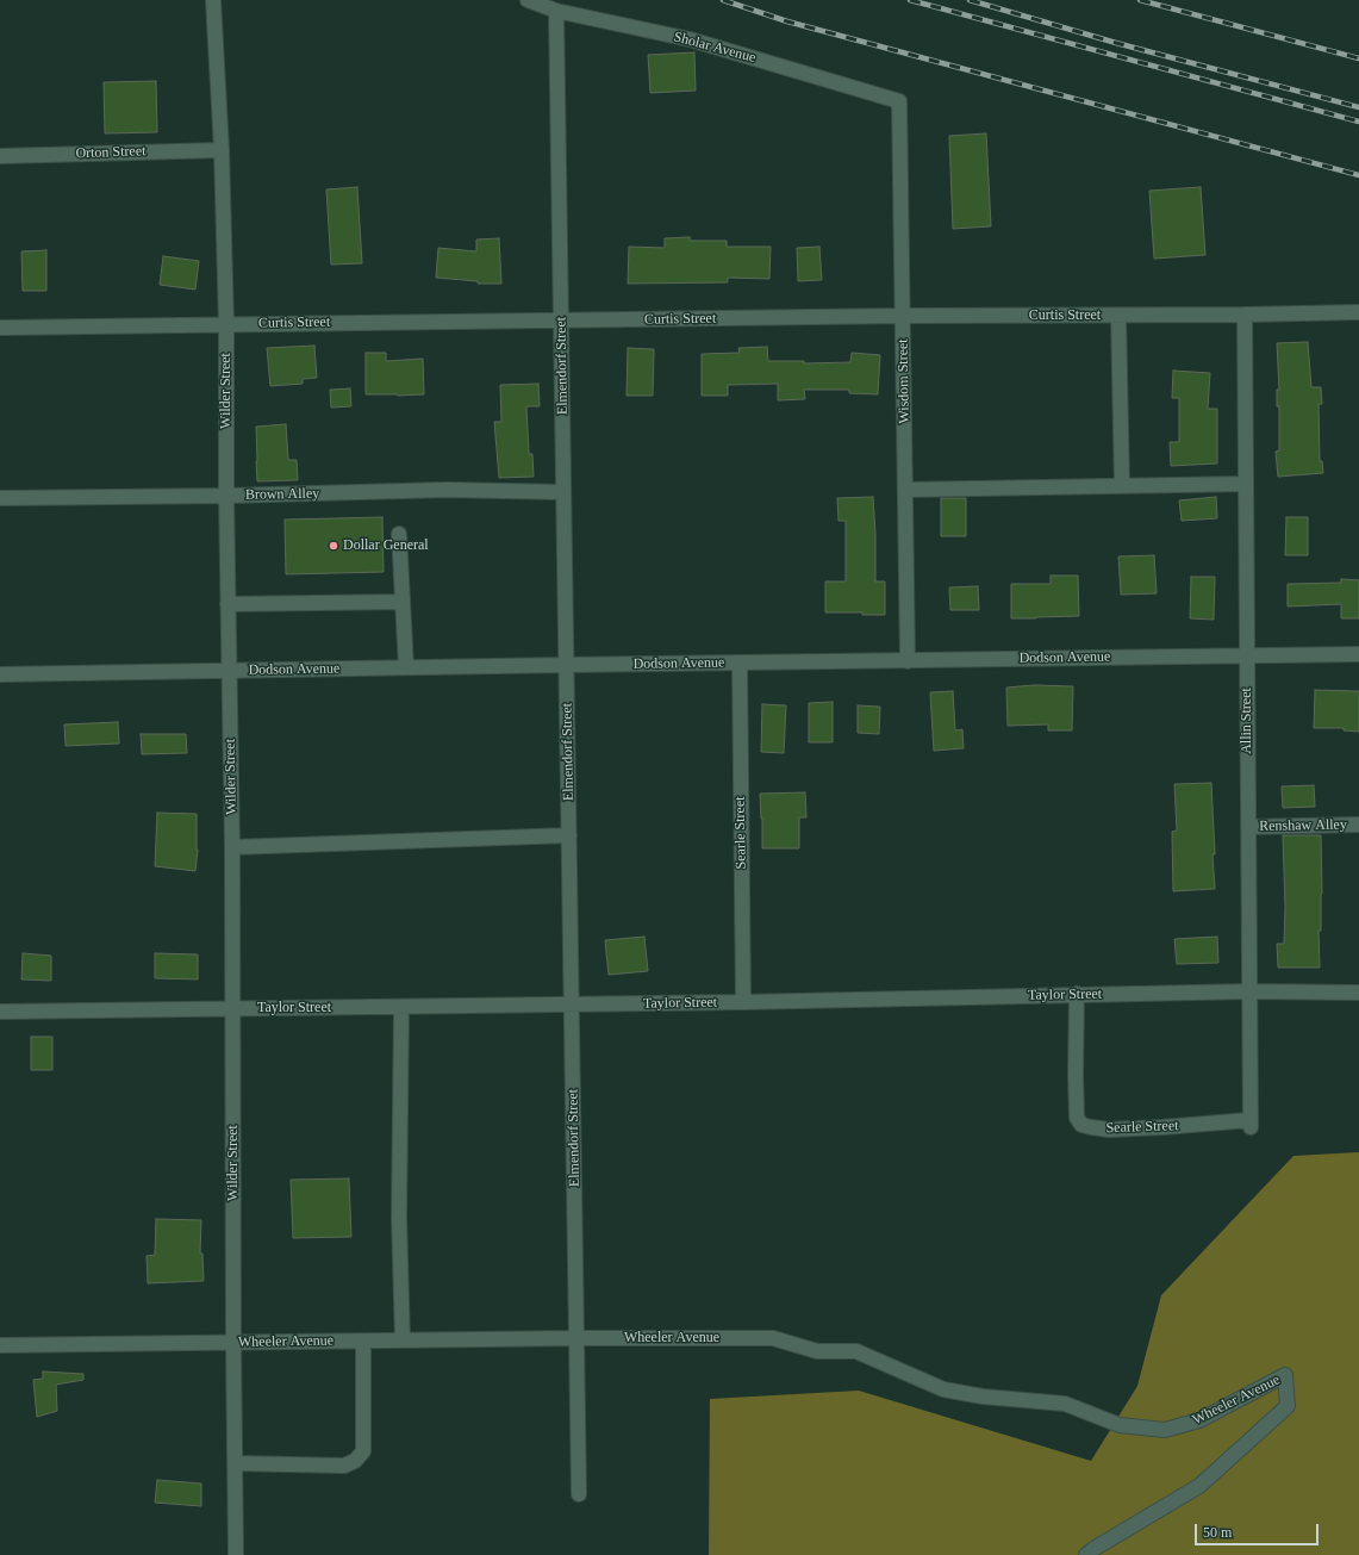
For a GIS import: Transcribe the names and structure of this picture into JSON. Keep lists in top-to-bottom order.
{
  "streets": {
    "street": [
      "Sholar Avenue",
      "Orton Street",
      "Curtis Street",
      "Elmendorf Street",
      "Wisdom Street",
      "Wilder Street",
      "Brown Alley",
      "Dodson Avenue",
      "Allin Street",
      "Renshaw Alley",
      "Searle Street",
      "Taylor Street",
      "Wheeler Avenue"
    ]
  },
  "crossings": [
    ["Sholar Avenue", "Elmendorf Street"],
    ["Sholar Avenue", "Wisdom Street"],
    ["Orton Street", "Wilder Street"],
    ["Curtis Street", "Elmendorf Street"],
    ["Curtis Street", "Wisdom Street"],
    ["Curtis Street", "Wilder Street"],
    ["Curtis Street", "Allin Street"],
    ["Elmendorf Street", "Brown Alley"],
    ["Elmendorf Street", "Dodson Avenue"],
    ["Elmendorf Street", "Taylor Street"],
    ["Elmendorf Street", "Wheeler Avenue"],
    ["Wisdom Street", "Dodson Avenue"],
    ["Wilder Street", "Brown Alley"],
    ["Wilder Street", "Dodson Avenue"],
    ["Wilder Street", "Taylor Street"],
    ["Wilder Street", "Wheeler Avenue"],
    ["Dodson Avenue", "Allin Street"],
    ["Dodson Avenue", "Searle Street"],
    ["Allin Street", "Renshaw Alley"],
    ["Allin Street", "Searle Street"],
    ["Allin Street", "Taylor Street"],
    ["Searle Street", "Taylor Street"]
  ],
  "places": ["Dollar General"],
  "scale_bar": "50 m"
}
